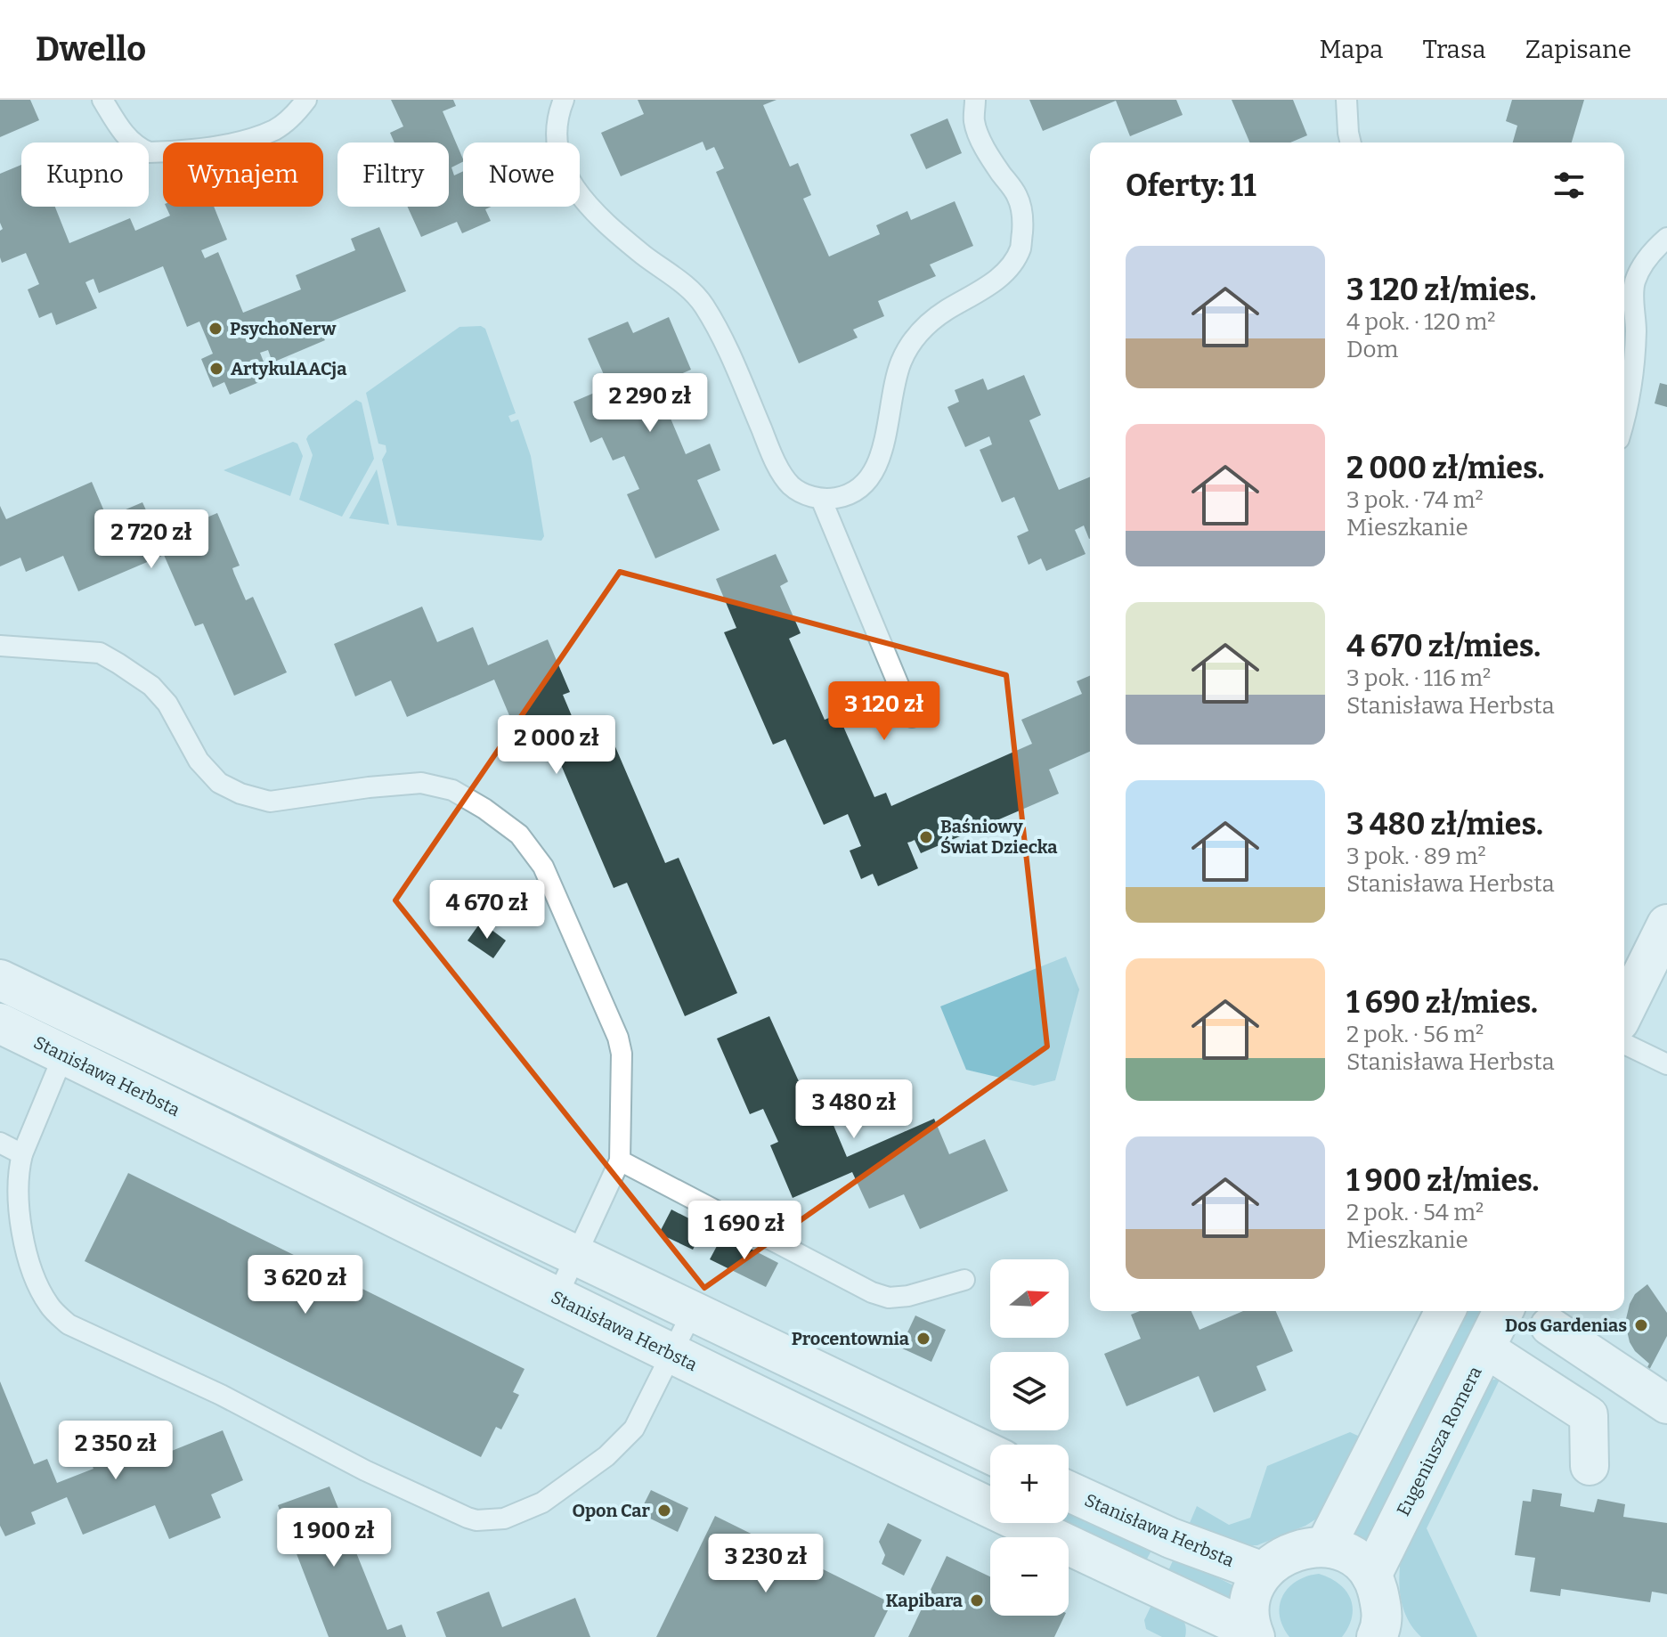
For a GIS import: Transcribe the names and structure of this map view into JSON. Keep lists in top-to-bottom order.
{
  "streets": {
    "street": ["Stanisława Herbsta", "Eugeniusza Romera"]
  },
  "places": [
    "PsychoNerw",
    "ArtykulAACja",
    "Baśniowy Świat Dziecka",
    "Dos Gardenias",
    "Procentownia",
    "Opon Car",
    "Kapibara"
  ],
  "north": "right",
  "page": {
    "header": "Dwello",
    "nav": ["Mapa", "Trasa", "Zapisane"],
    "chip": [
      "Kupno",
      "Wynajem",
      "Filtry",
      "Nowe"
    ],
    "heading": "Oferty: 11",
    "list": [
      {
        "name": "3 120 zł/mies.",
        "note": "4 pok. · 120 m² · Dom"
      },
      {
        "name": "2 000 zł/mies.",
        "note": "3 pok. · 74 m² · Mieszkanie"
      },
      {
        "name": "4 670 zł/mies.",
        "note": "3 pok. · 116 m² · Stanisława Herbsta"
      },
      {
        "name": "3 480 zł/mies.",
        "note": "3 pok. · 89 m² · Stanisława Herbsta"
      },
      {
        "name": "1 690 zł/mies.",
        "note": "2 pok. · 56 m² · Stanisława Herbsta"
      },
      {
        "name": "1 900 zł/mies.",
        "note": "2 pok. · 54 m² · Mieszkanie"
      }
    ],
    "price": [
      "2 290 zł",
      "2 720 zł",
      "3 120 zł",
      "2 000 zł",
      "4 670 zł",
      "3 480 zł",
      "1 690 zł",
      "3 620 zł",
      "2 350 zł",
      "1 900 zł",
      "3 230 zł"
    ],
    "map_buttons": ["+", "−"]
  }
}
